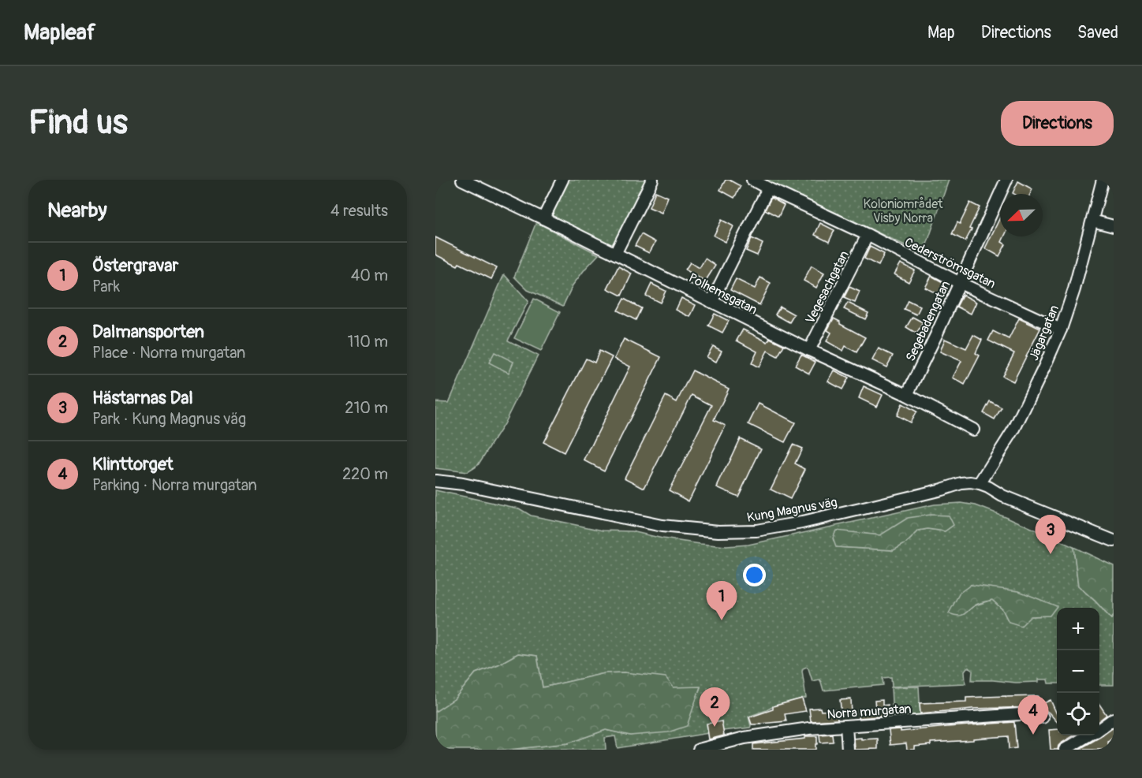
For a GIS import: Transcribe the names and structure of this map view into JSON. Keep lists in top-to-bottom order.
{
  "streets": {
    "street": [
      "Cederströmsgatan",
      "Vegesachgatan",
      "Polhemsgatan",
      "Segebadengatan",
      "Jägargatan",
      "Kung Magnus väg",
      "Norra murgatan"
    ]
  },
  "crossings": [
    ["Cederströmsgatan", "Vegesachgatan"],
    ["Cederströmsgatan", "Segebadengatan"],
    ["Cederströmsgatan", "Jägargatan"],
    ["Vegesachgatan", "Polhemsgatan"],
    ["Polhemsgatan", "Segebadengatan"],
    ["Jägargatan", "Kung Magnus väg"]
  ],
  "parks": ["Koloniområdet Visby Norra"],
  "north": "bottom left",
  "page": {
    "header": "Mapleaf",
    "nav": ["Map", "Directions", "Saved"],
    "buttons": "Directions",
    "title": "Find us",
    "heading": ["Nearby", "4 results"],
    "list": [
      {
        "mark": "1",
        "name": "Östergravar",
        "note": "Park",
        "value": "40 m"
      },
      {
        "mark": "2",
        "name": "Dalmansporten",
        "note": "Place · Norra murgatan",
        "value": "110 m"
      },
      {
        "mark": "3",
        "name": "Hästarnas Dal",
        "note": "Park · Kung Magnus väg",
        "value": "210 m"
      },
      {
        "mark": "4",
        "name": "Klinttorget",
        "note": "Parking · Norra murgatan",
        "value": "220 m"
      }
    ],
    "pins": [
      "3",
      "1",
      "2",
      "4"
    ],
    "map_buttons": ["+", "−"]
  }
}
